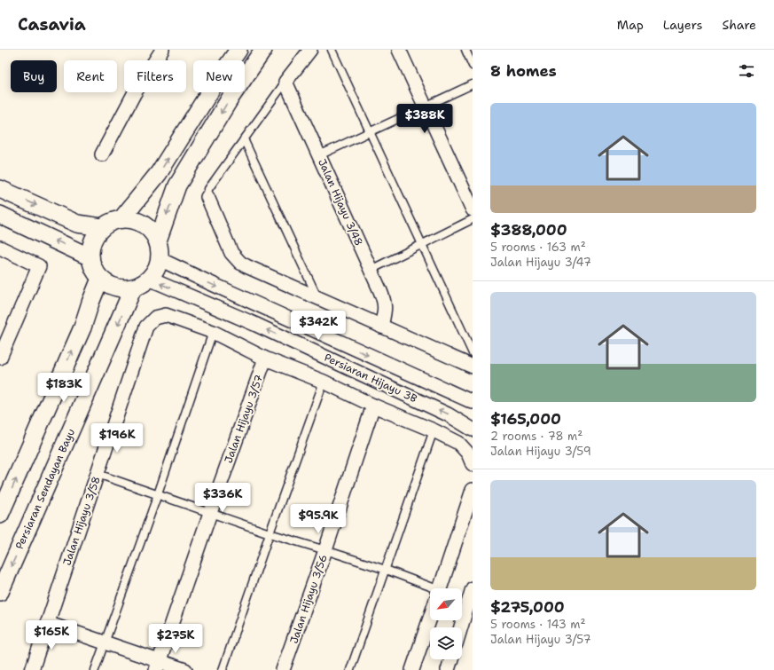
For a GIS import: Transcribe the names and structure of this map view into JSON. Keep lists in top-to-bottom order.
{
  "streets": {
    "street": [
      "Jalan Hijayu 3/48",
      "Persiaran Hijayu 3B",
      "Jalan Hijayu 3/57",
      "Persiaran Sendayan Bayu",
      "Jalan Hijayu 3/58",
      "Jalan Hijayu 3/56"
    ]
  },
  "crossings": [
    ["Persiaran Hijayu 3B", "Persiaran Sendayan Bayu"],
    ["Jalan Hijayu 3/57", "Jalan Hijayu 3/58"],
    ["Jalan Hijayu 3/58", "Jalan Hijayu 3/56"]
  ],
  "north": "bottom left",
  "page": {
    "header": "Casavia",
    "nav": ["Map", "Layers", "Share"],
    "heading": "8 homes",
    "chip": [
      "Buy",
      "Rent",
      "Filters",
      "New"
    ],
    "list": [
      {
        "name": "$388,000",
        "note": "5 rooms · 163 m² · Jalan Hijayu 3/47"
      },
      {
        "name": "$165,000",
        "note": "2 rooms · 78 m² · Jalan Hijayu 3/59"
      },
      {
        "name": "$275,000",
        "note": "5 rooms · 143 m² · Jalan Hijayu 3/57"
      }
    ],
    "price": [
      "$388K",
      "$342K",
      "$183K",
      "$196K",
      "$336K",
      "$95.9K",
      "$165K",
      "$275K"
    ]
  }
}
